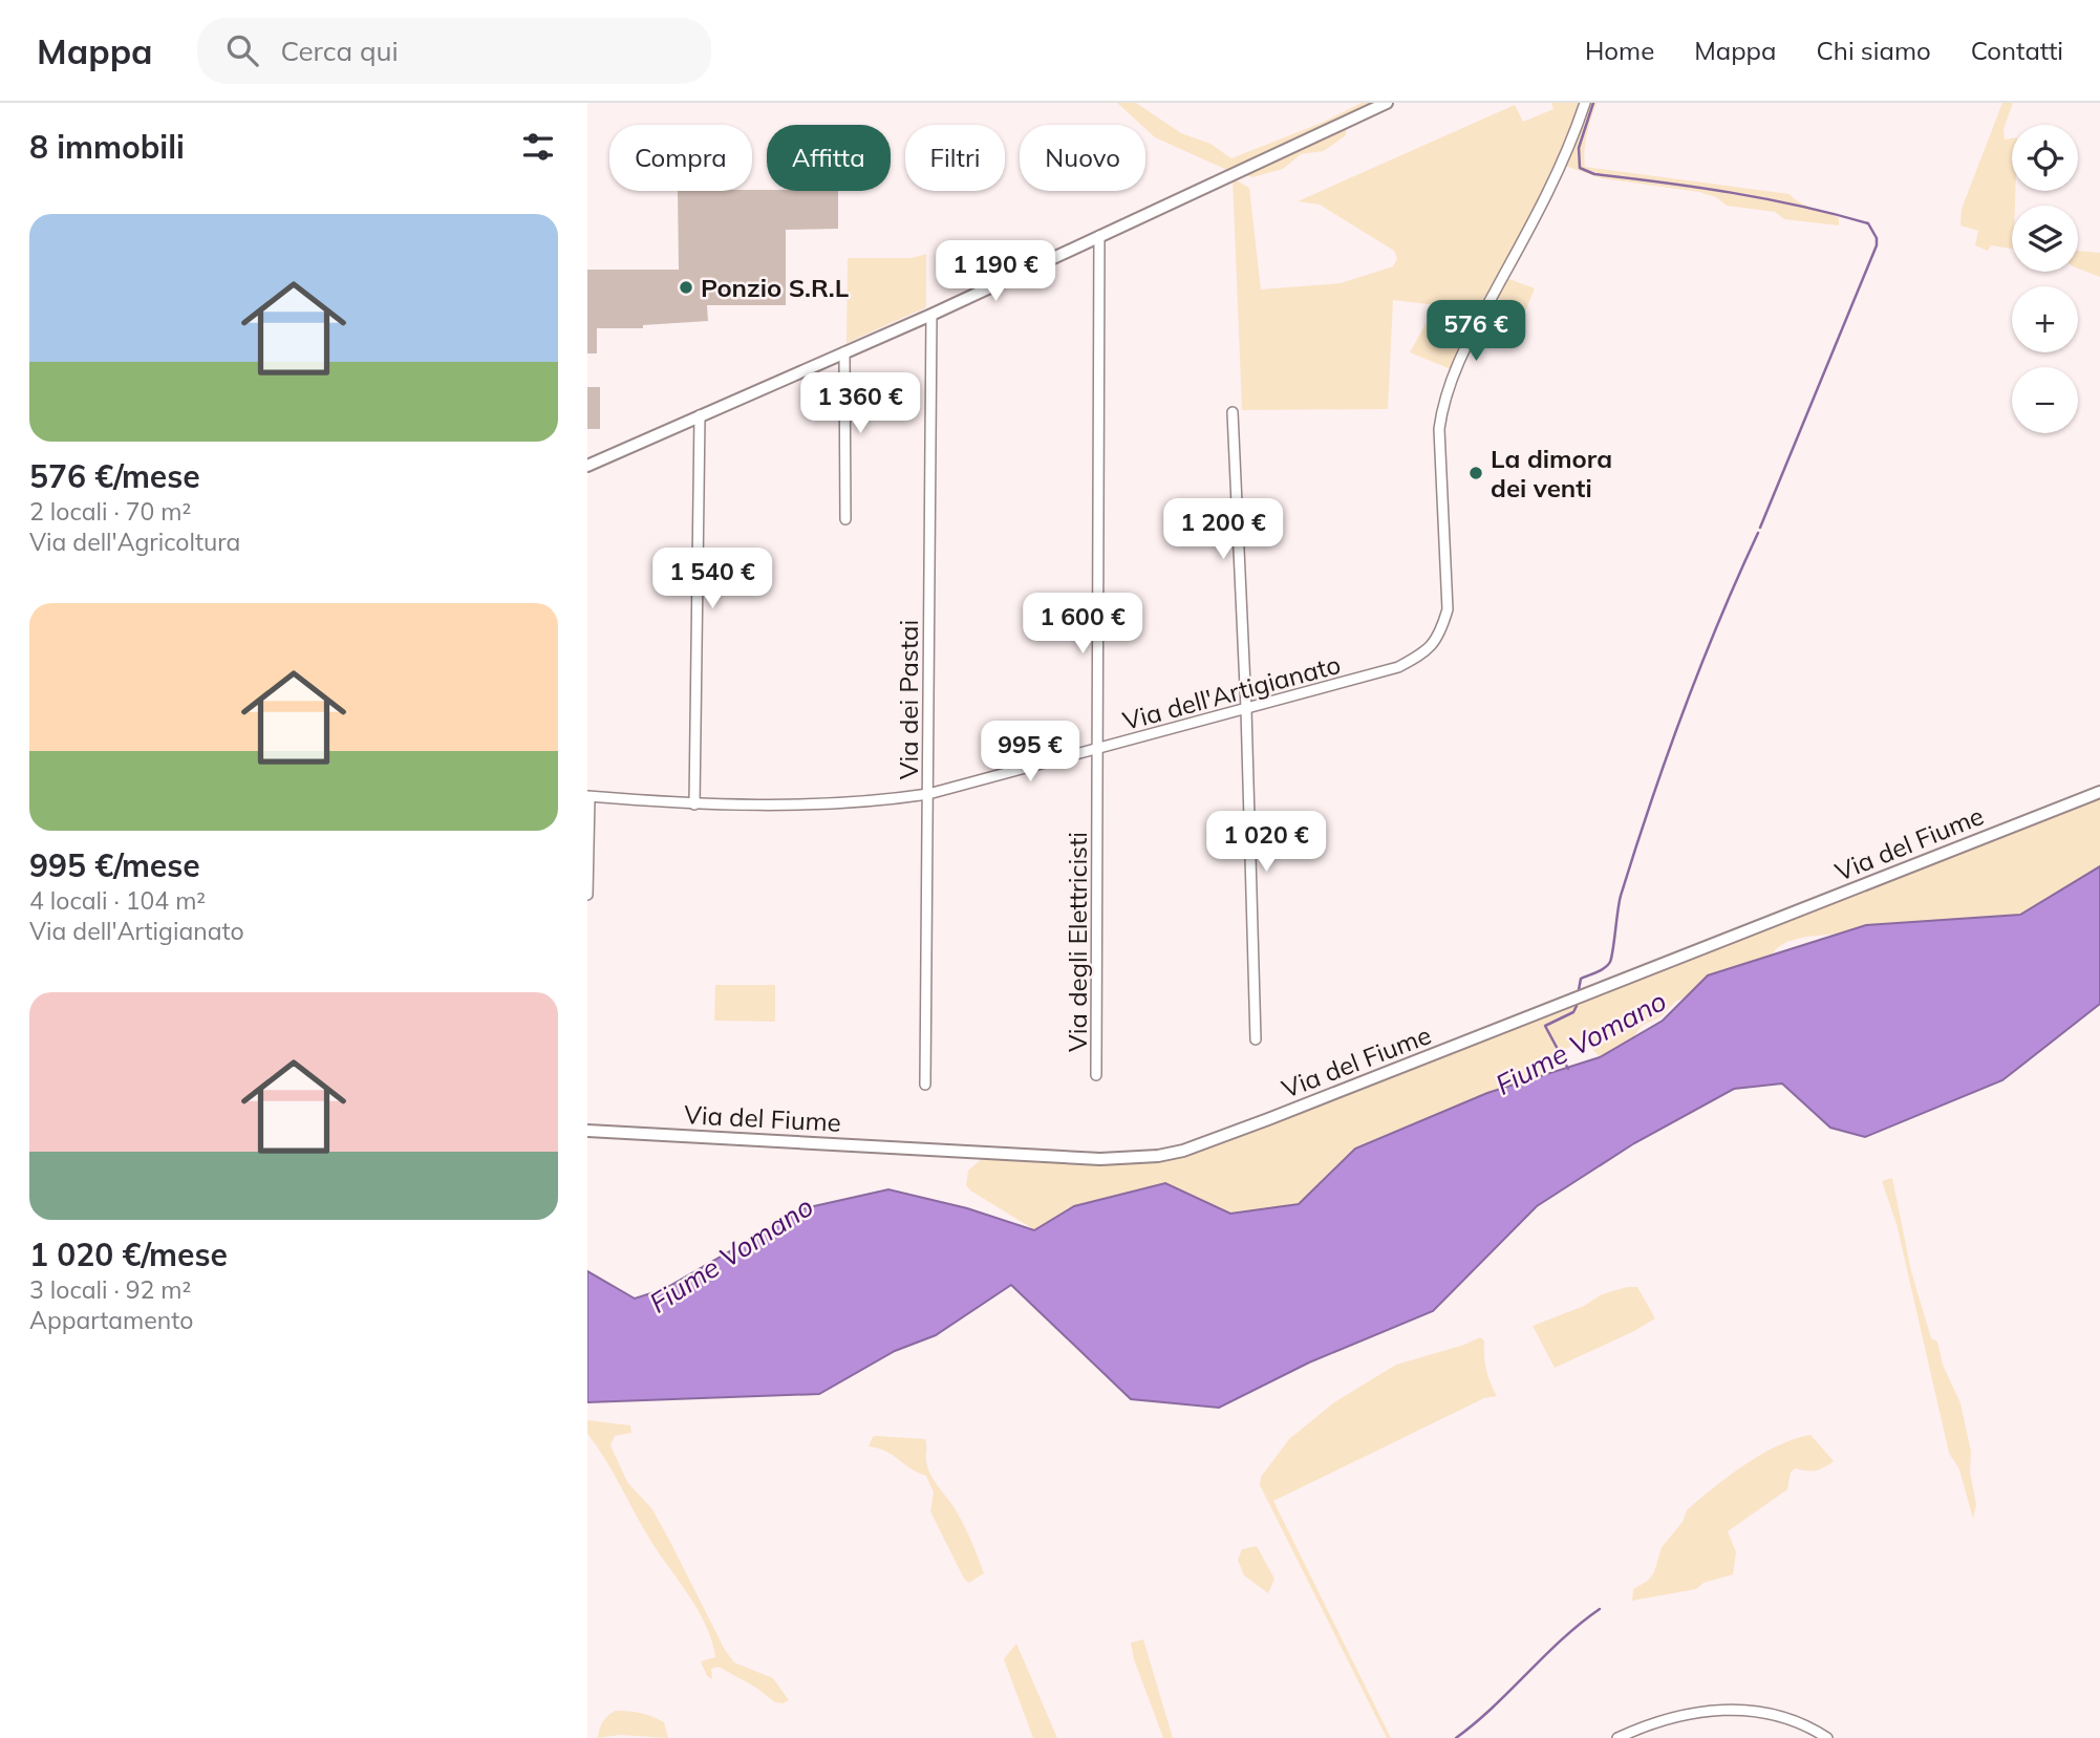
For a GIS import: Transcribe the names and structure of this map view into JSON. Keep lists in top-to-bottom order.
{
  "streets": {
    "street": [
      "Via dell'Artigianato",
      "Via dei Pastai",
      "Via del Fiume",
      "Via degli Elettricisti"
    ]
  },
  "crossings": [
    ["Via dell'Artigianato", "Via dei Pastai"],
    ["Via dell'Artigianato", "Via degli Elettricisti"]
  ],
  "water": ["Fiume Vomano"],
  "places": ["Ponzio S.R.L", "La dimora dei venti"],
  "page": {
    "header": "Mappa",
    "search": "Cerca qui",
    "nav": [
      "Home",
      "Mappa",
      "Chi siamo",
      "Contatti"
    ],
    "heading": "8 immobili",
    "map_buttons": ["+", "−"],
    "chip": [
      "Compra",
      "Affitta",
      "Filtri",
      "Nuovo"
    ],
    "list": [
      {
        "name": "576 €/mese",
        "note": "2 locali · 70 m² · Via dell'Agricoltura"
      },
      {
        "name": "995 €/mese",
        "note": "4 locali · 104 m² · Via dell'Artigianato"
      },
      {
        "name": "1 020 €/mese",
        "note": "3 locali · 92 m² · Appartamento"
      }
    ],
    "price": [
      "1 190 €",
      "576 €",
      "1 360 €",
      "1 200 €",
      "1 540 €",
      "1 600 €",
      "995 €",
      "1 020 €"
    ]
  }
}
